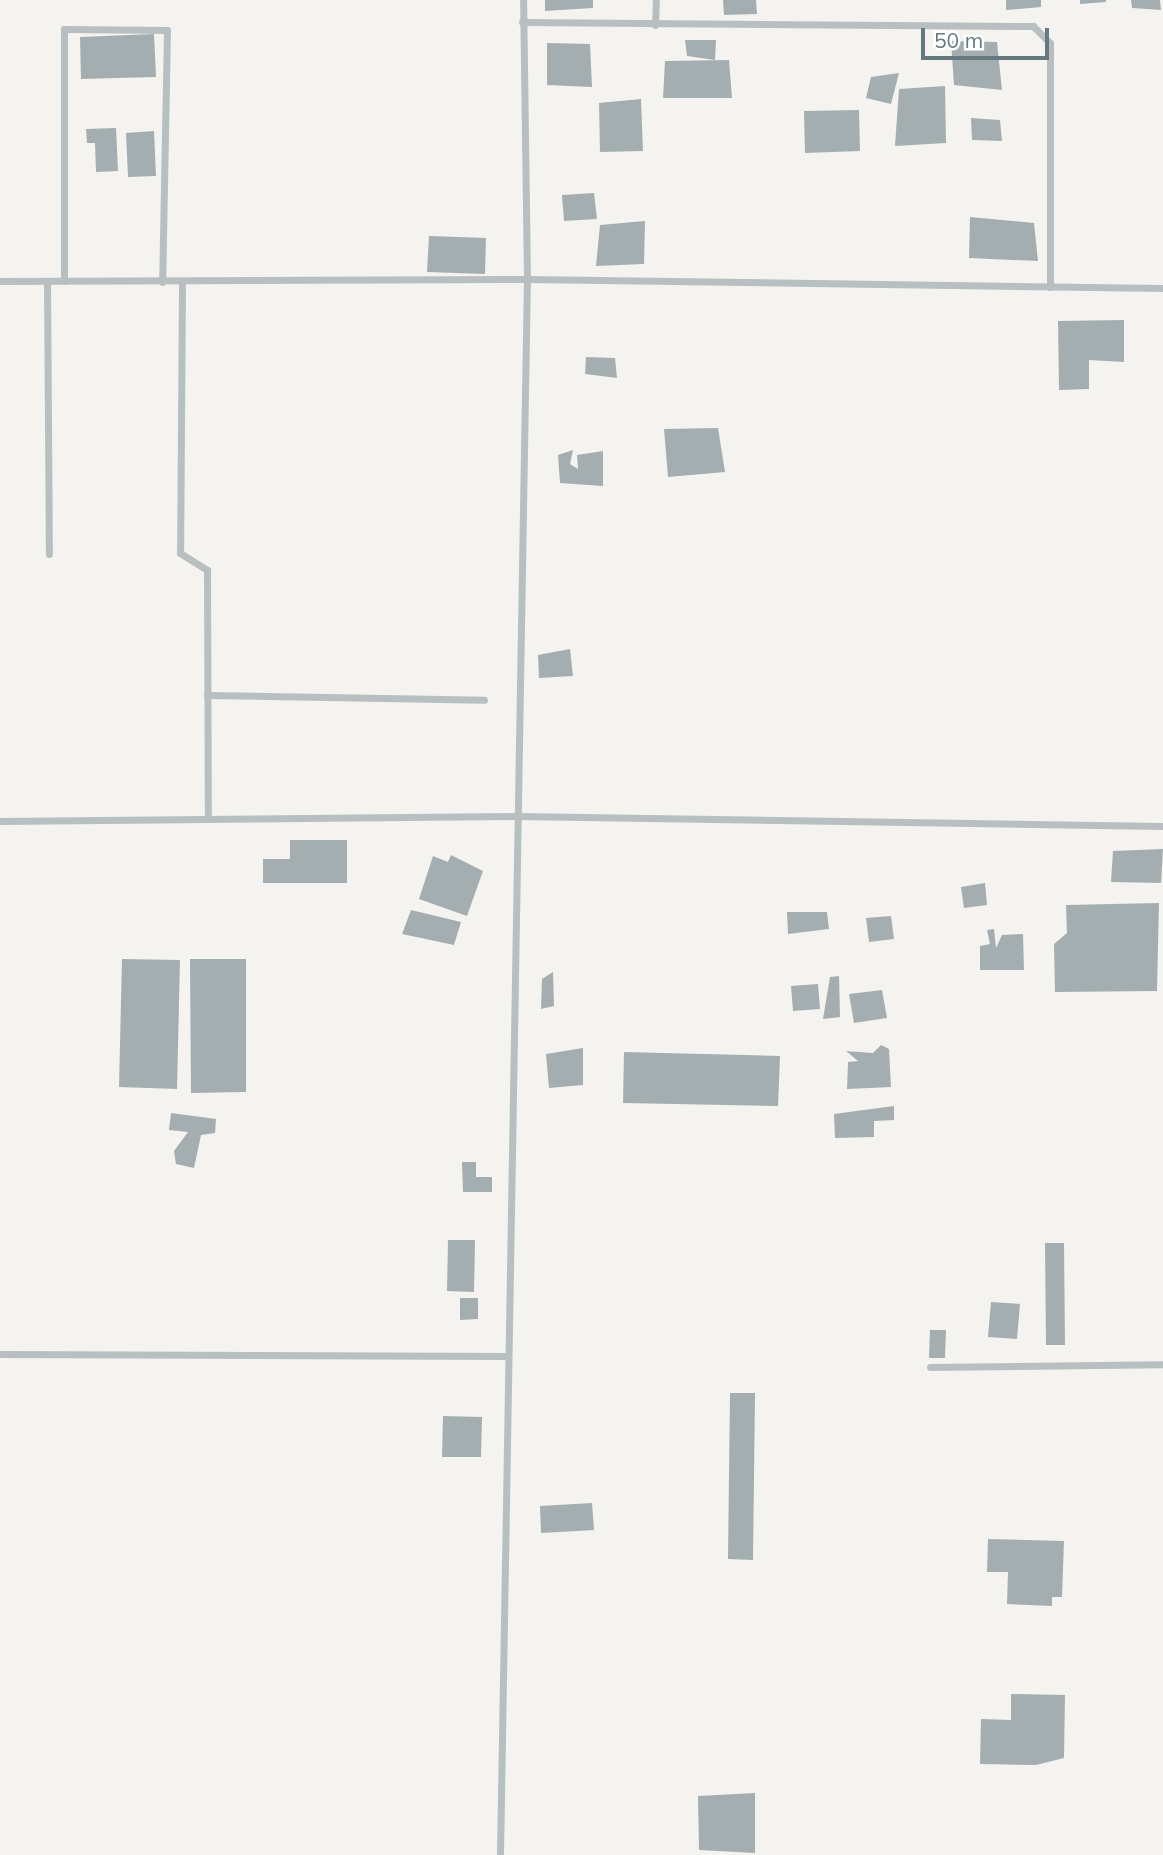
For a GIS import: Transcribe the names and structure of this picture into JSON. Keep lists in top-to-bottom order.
{
  "scale_bar": "50 m"
}
